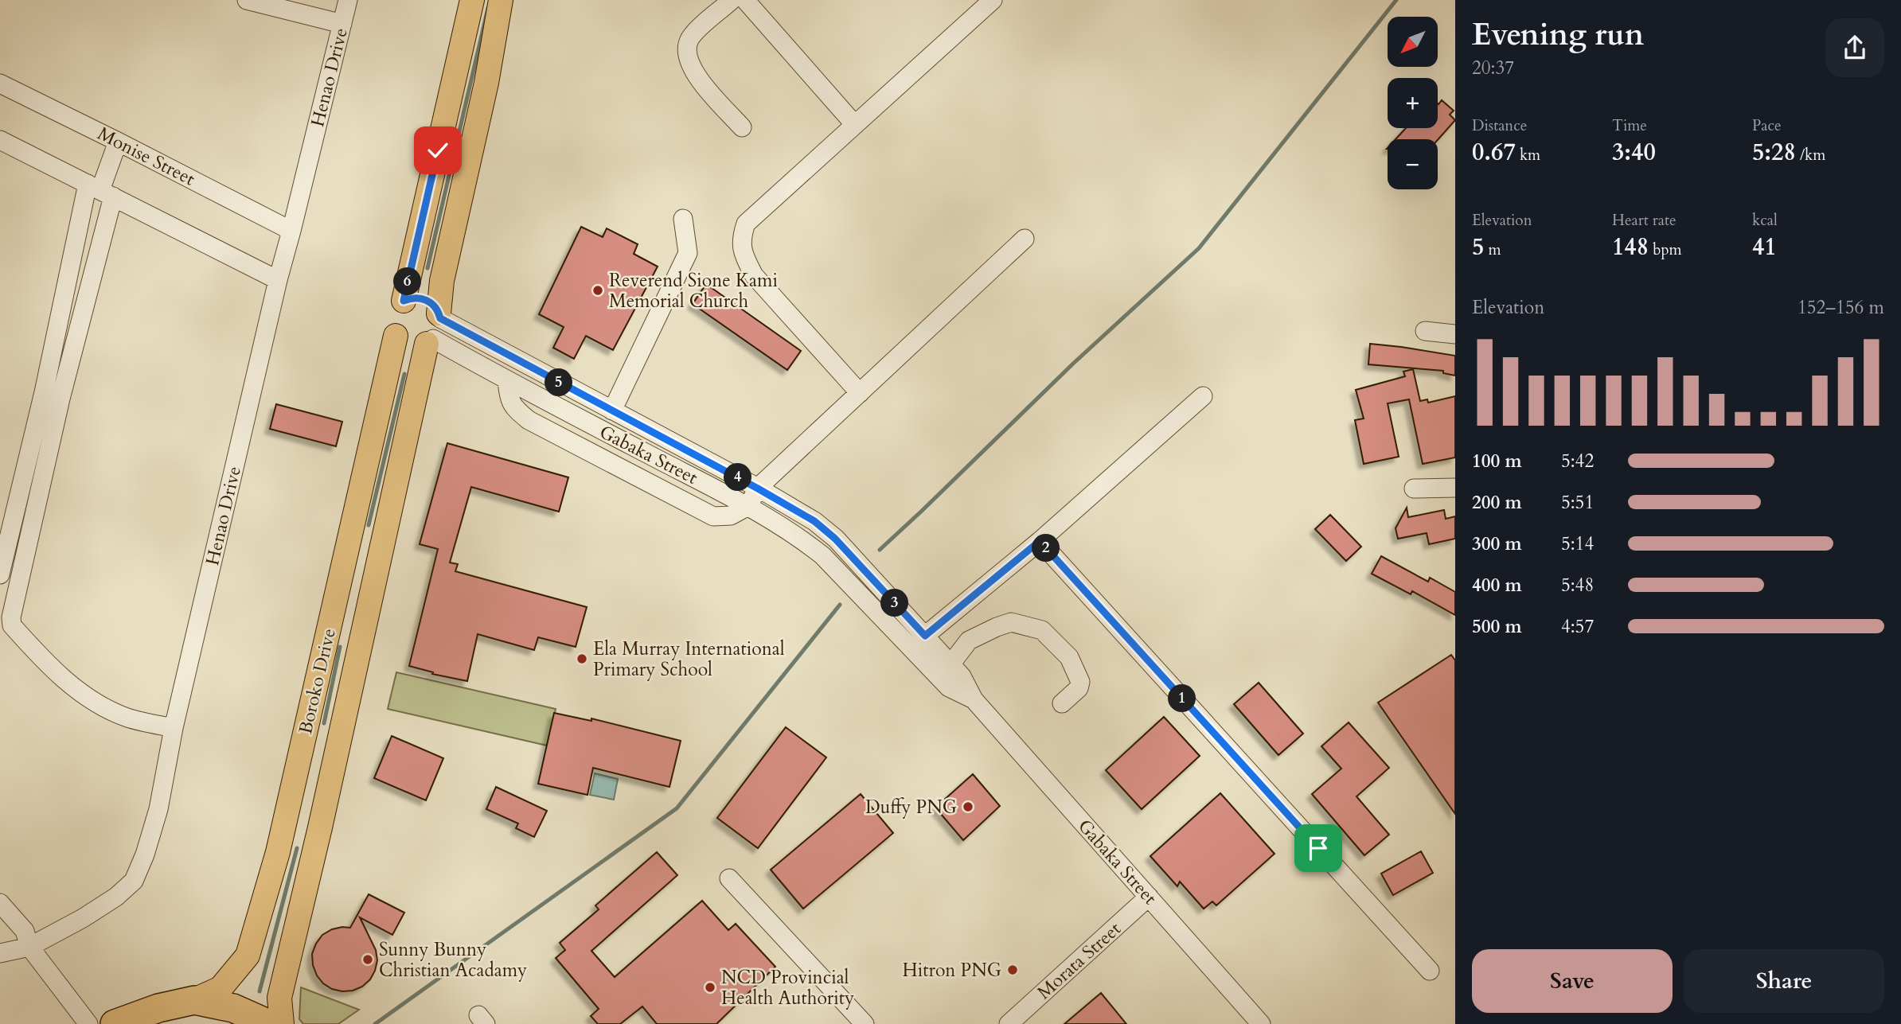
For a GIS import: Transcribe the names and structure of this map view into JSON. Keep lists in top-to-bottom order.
{
  "streets": {
    "main road": ["Boroko Drive"],
    "street": [
      "Henao Drive",
      "Monise Street",
      "Gabaka Street",
      "Morata Street"
    ]
  },
  "crossings": [
    ["Henao Drive", "Monise Street"],
    ["Gabaka Street", "Boroko Drive"],
    ["Gabaka Street", "Morata Street"]
  ],
  "places": [
    "Reverend Sione Kami Memorial Church",
    "Ela Murray International Primary School",
    "Duffy PNG",
    "Sunny Bunny Christian Acadamy",
    "Hitron PNG",
    "NCD Provincial Health Authority"
  ],
  "north": "bottom left",
  "page": {
    "heading": ["Evening run", "20:37"],
    "map_buttons": ["+", "−"],
    "stats": [
      ["Distance", "0.67 km"],
      ["Time", "3:40"],
      ["Pace", "5:28 /km"],
      ["Elevation", "5 m"],
      ["Heart rate", "148 bpm"],
      ["kcal", "41"]
    ],
    "pins": [
      "6",
      "5",
      "4",
      "2",
      "3",
      "1"
    ],
    "chart": ["Elevation", "152–156 m"],
    "list": [
      {
        "name": "100 m",
        "note": "5:42"
      },
      {
        "name": "200 m",
        "note": "5:51"
      },
      {
        "name": "300 m",
        "note": "5:14"
      },
      {
        "name": "400 m",
        "note": "5:48"
      },
      {
        "name": "500 m",
        "note": "4:57"
      }
    ],
    "buttons": ["Save", "Share"]
  }
}
